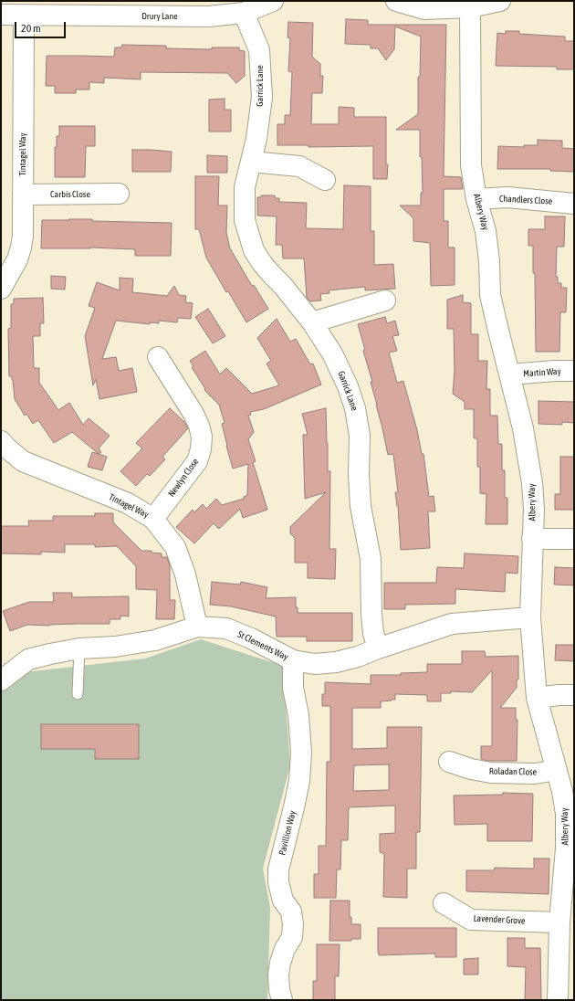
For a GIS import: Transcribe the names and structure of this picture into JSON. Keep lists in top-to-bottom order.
{
  "streets": {
    "street": [
      "Drury Lane",
      "Garrick Lane",
      "Tintagel Way",
      "Carbis Close",
      "Chandlers Close",
      "Albery Way",
      "Martin Way",
      "Newlyn Close",
      "St Clements Way",
      "Roladan Close",
      "Pavillion Way",
      "Lavender Grove"
    ]
  },
  "crossings": [
    ["Drury Lane", "Garrick Lane"],
    ["Drury Lane", "Tintagel Way"],
    ["Garrick Lane", "St Clements Way"],
    ["Tintagel Way", "Carbis Close"],
    ["Tintagel Way", "Newlyn Close"],
    ["Tintagel Way", "St Clements Way"],
    ["Chandlers Close", "Albery Way"],
    ["Albery Way", "Martin Way"],
    ["Albery Way", "St Clements Way"],
    ["Albery Way", "Roladan Close"],
    ["Albery Way", "Lavender Grove"],
    ["St Clements Way", "Pavillion Way"]
  ],
  "scale_bar": "20 m"
}
